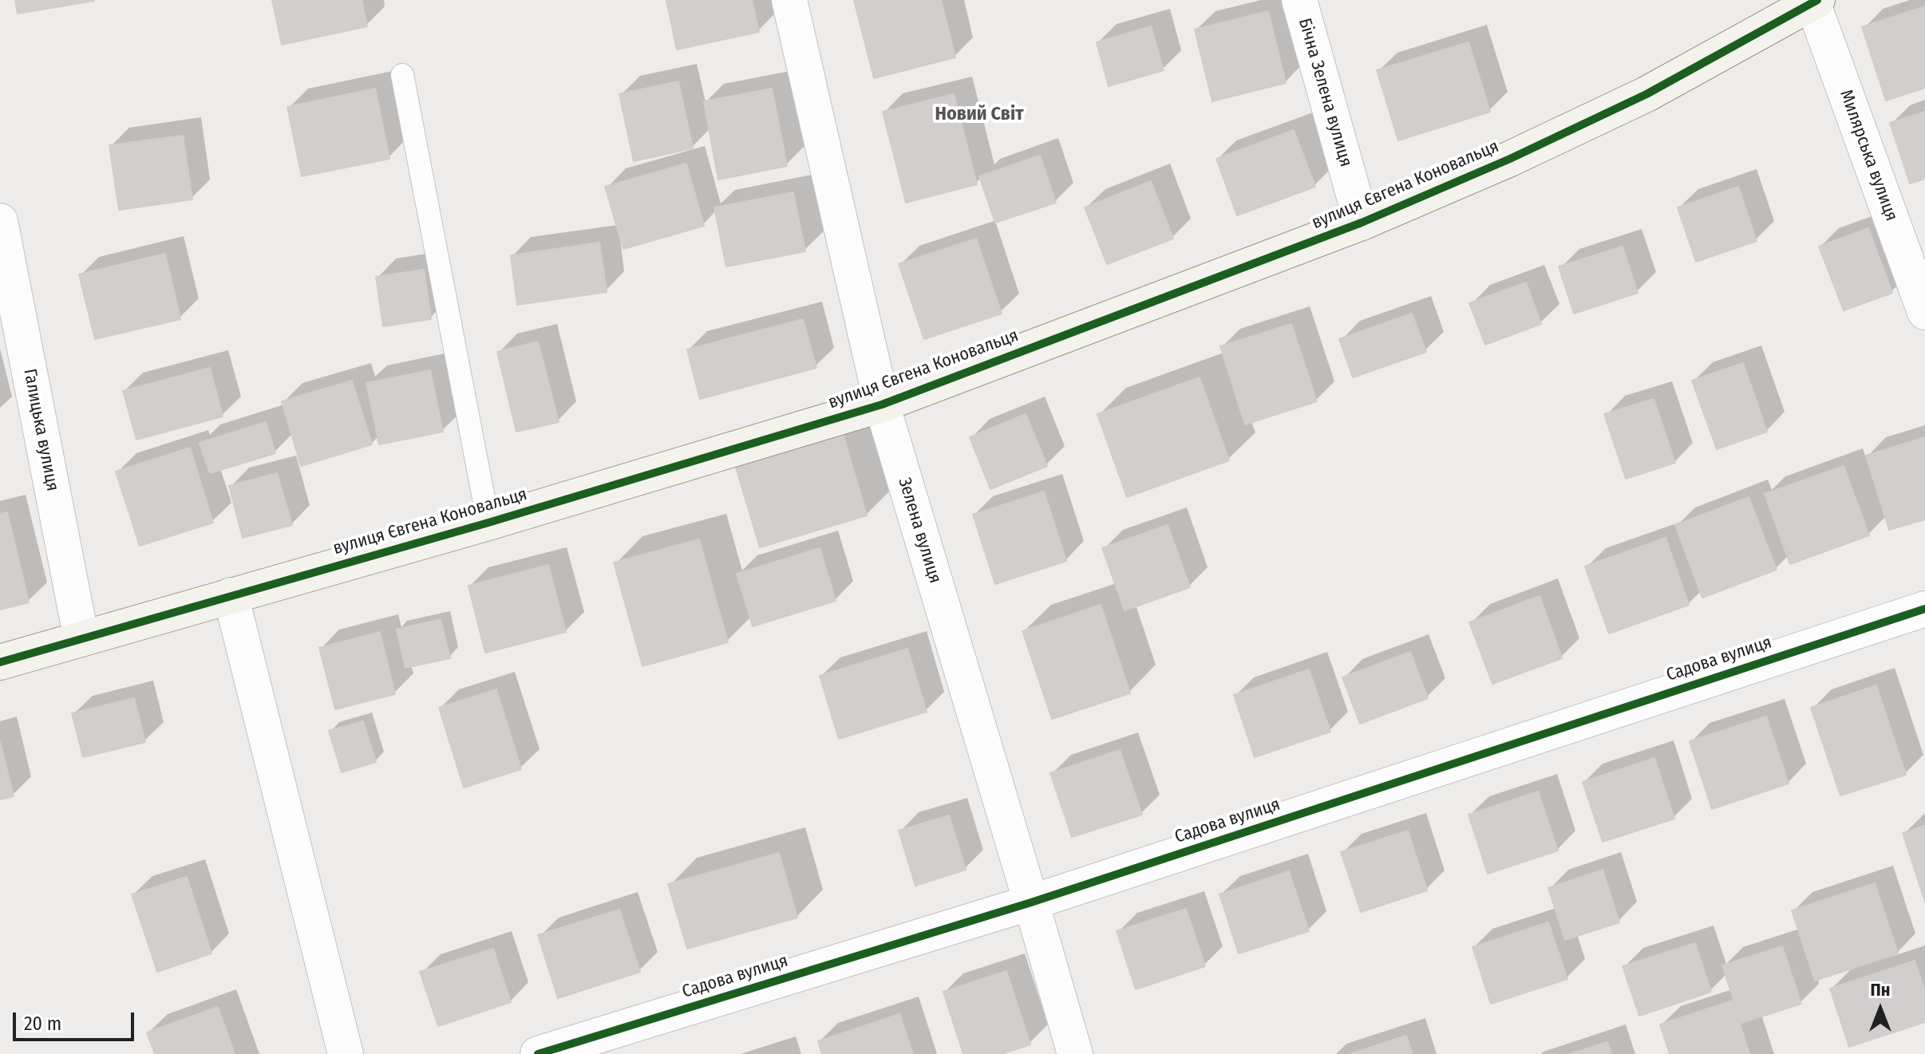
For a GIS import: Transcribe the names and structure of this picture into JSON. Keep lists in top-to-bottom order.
{
  "streets": {
    "street": [
      "Бічна Зелена вулиця",
      "Милярська вулиця",
      "вулиця Євгена Коновальця",
      "Галицька вулиця",
      "Зелена вулиця",
      "Садова вулиця"
    ]
  },
  "crossings": [
    ["Бічна Зелена вулиця", "вулиця Євгена Коновальця"],
    ["Милярська вулиця", "вулиця Євгена Коновальця"],
    ["вулиця Євгена Коновальця", "Галицька вулиця"],
    ["вулиця Євгена Коновальця", "Зелена вулиця"],
    ["Зелена вулиця", "Садова вулиця"]
  ],
  "districts": ["Новий Світ"],
  "scale_bar": "20 m",
  "north": "top"
}
